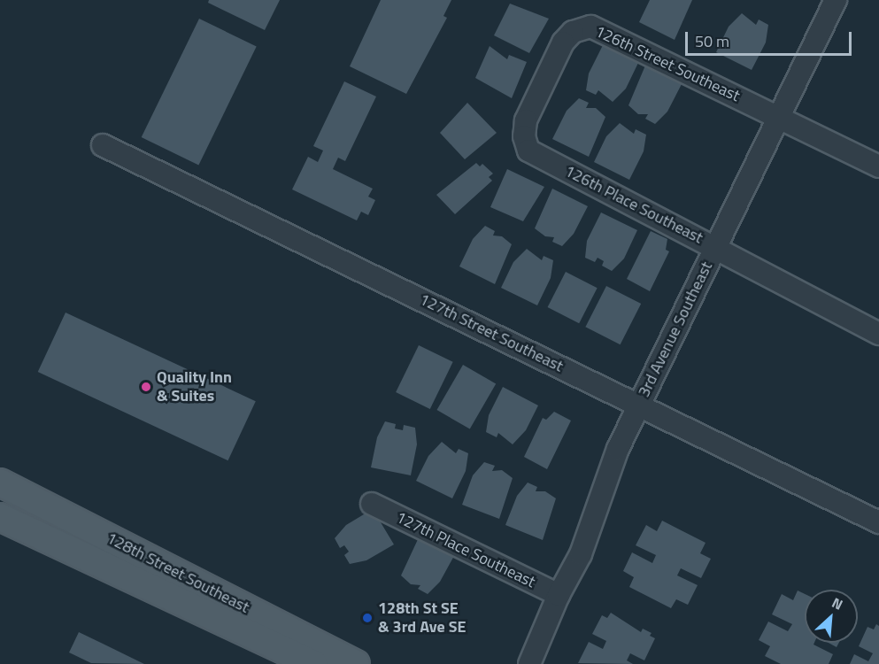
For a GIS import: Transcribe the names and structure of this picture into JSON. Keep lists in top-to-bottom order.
{
  "streets": {
    "main road": ["128th Street Southeast"],
    "street": [
      "126th Street Southeast",
      "126th Place Southeast",
      "3rd Avenue Southeast",
      "127th Street Southeast",
      "127th Place Southeast"
    ]
  },
  "crossings": [
    ["126th Street Southeast", "126th Place Southeast"],
    ["126th Street Southeast", "3rd Avenue Southeast"],
    ["126th Place Southeast", "3rd Avenue Southeast"],
    ["3rd Avenue Southeast", "127th Street Southeast"],
    ["3rd Avenue Southeast", "127th Place Southeast"]
  ],
  "places": ["Quality Inn & Suites", "128th St SE & 3rd Ave SE"],
  "scale_bar": "50 m",
  "north": "top right"
}
